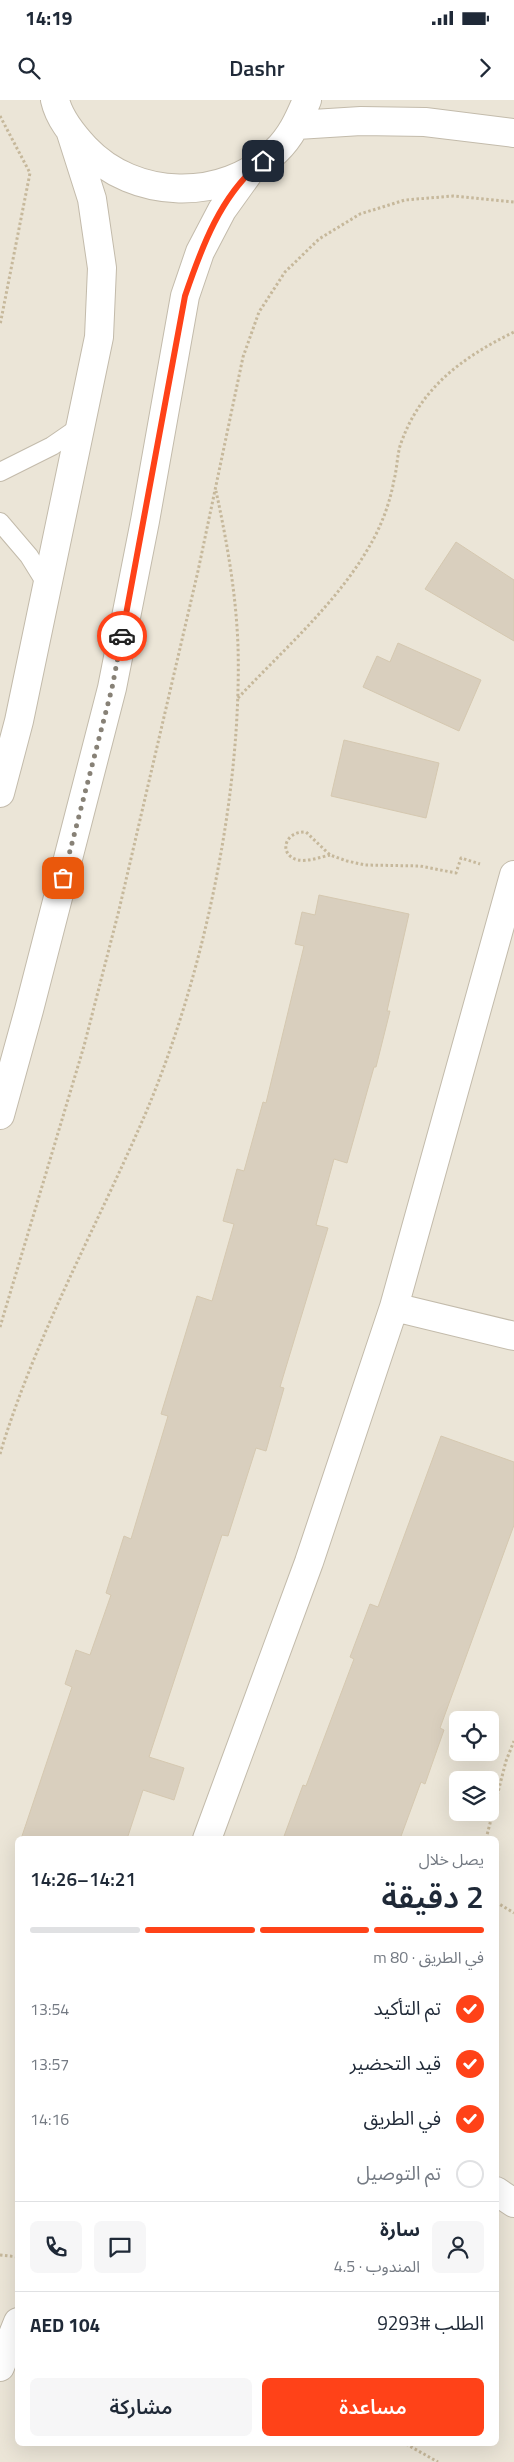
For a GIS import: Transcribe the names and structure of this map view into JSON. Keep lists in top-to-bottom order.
{
  "page": {
    "status": "14:19",
    "header": "Dashr",
    "heading": ["2 دقيقة", "يصل خلال", "14:21–14:26"],
    "panel": [
      "سارة",
      "المندوب · 4.5",
      "الطلب #9293",
      "AED 104"
    ],
    "bar": "في الطريق · 80 m",
    "list": [
      ["تم التأكيد", "13:54"],
      ["قيد التحضير", "13:57"],
      ["في الطريق", "14:16"],
      "تم التوصيل"
    ],
    "buttons": ["مساعدة", "مشاركة"]
  }
}
